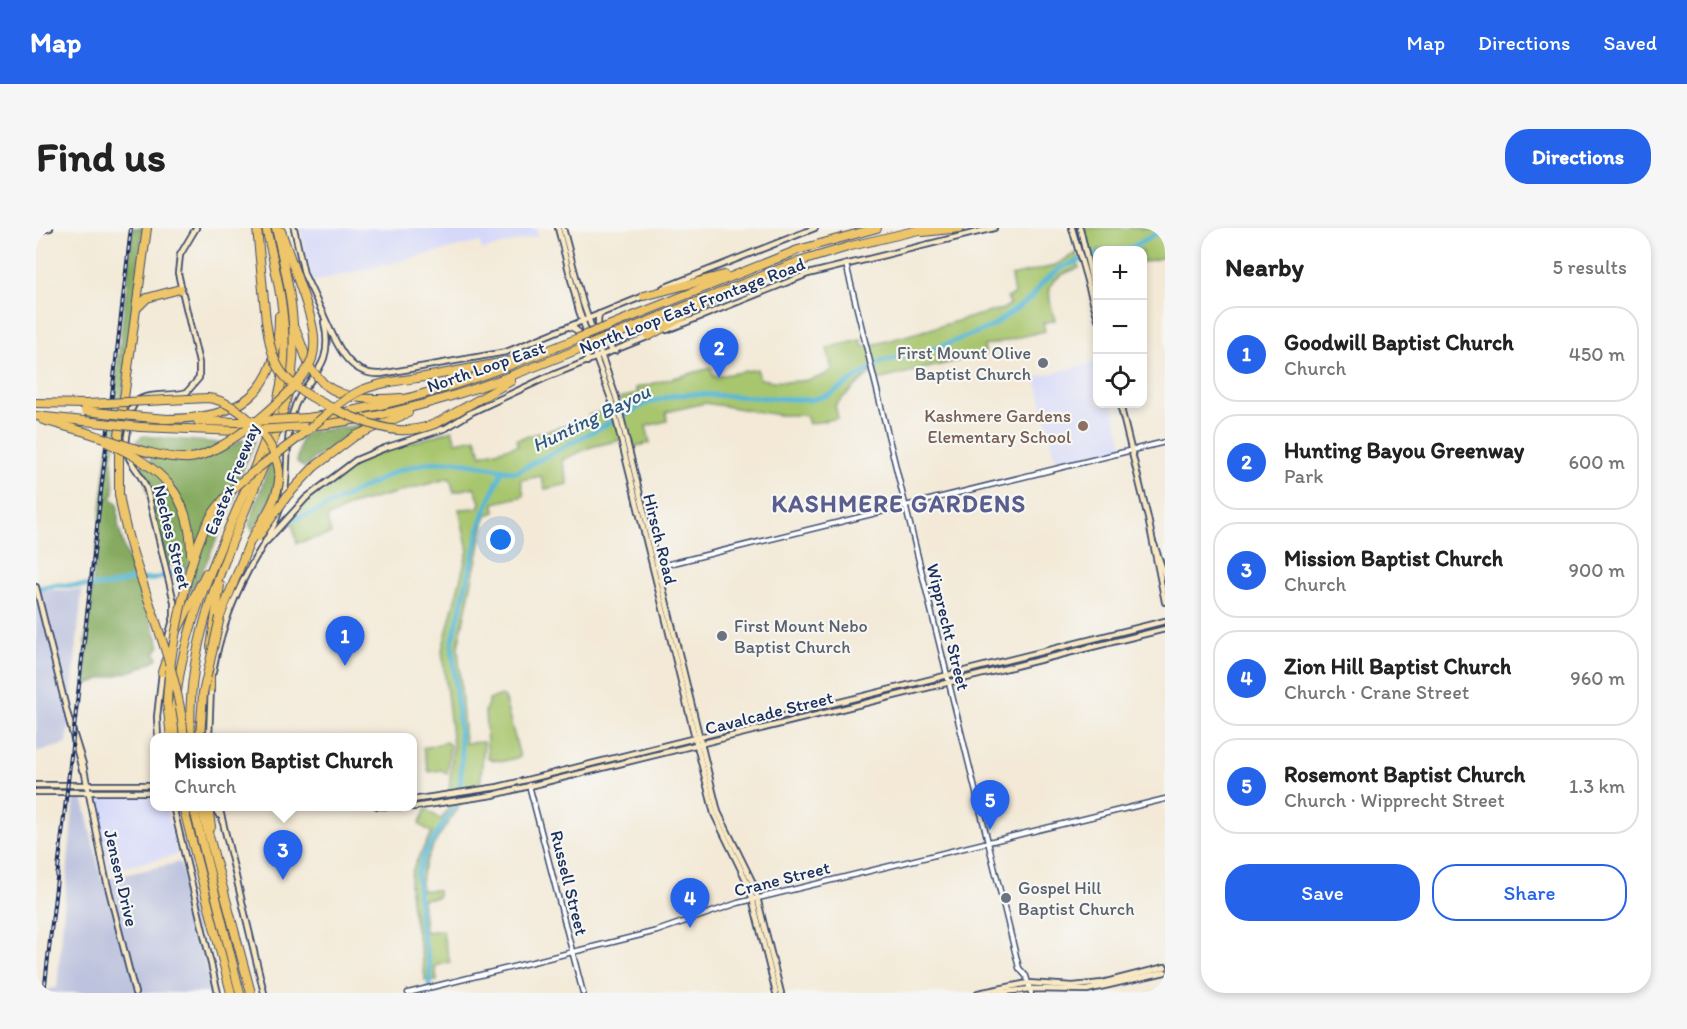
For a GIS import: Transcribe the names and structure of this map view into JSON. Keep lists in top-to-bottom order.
{
  "streets": {
    "highway": ["North Loop East", "Eastex Freeway"],
    "main road": [
      "North Loop East Frontage Road",
      "Neches Street",
      "Hirsch Road",
      "Cavalcade Street",
      "Jensen Drive"
    ],
    "street": ["Wipprecht Street", "Crane Street", "Russell Street"]
  },
  "crossings": [
    ["North Loop East Frontage Road", "Hirsch Road"],
    ["North Loop East Frontage Road", "Wipprecht Street"],
    ["Hirsch Road", "Cavalcade Street"],
    ["Hirsch Road", "Crane Street"],
    ["Wipprecht Street", "Cavalcade Street"],
    ["Wipprecht Street", "Crane Street"],
    ["Cavalcade Street", "Russell Street"],
    ["Crane Street", "Russell Street"]
  ],
  "districts": ["KASHMERE GARDENS"],
  "water": ["Hunting Bayou"],
  "places": [
    "First Mount Olive Baptist Church",
    "Kashmere Gardens Elementary School",
    "First Mount Nebo Baptist Church",
    "Gospel Hill Baptist Church"
  ],
  "page": {
    "header": "Map",
    "nav": ["Map", "Directions", "Saved"],
    "buttons": [
      "Directions",
      ["Save", "Share"]
    ],
    "title": "Find us",
    "heading": ["Nearby", "5 results"],
    "map_buttons": ["+", "−"],
    "list": [
      {
        "mark": "1",
        "name": "Goodwill Baptist Church",
        "note": "Church",
        "value": "450 m"
      },
      {
        "mark": "2",
        "name": "Hunting Bayou Greenway",
        "note": "Park",
        "value": "600 m"
      },
      {
        "mark": "3",
        "name": "Mission Baptist Church",
        "note": "Church",
        "value": "900 m"
      },
      {
        "mark": "4",
        "name": "Zion Hill Baptist Church",
        "note": "Church · Crane Street",
        "value": "960 m"
      },
      {
        "mark": "5",
        "name": "Rosemont Baptist Church",
        "note": "Church · Wipprecht Street",
        "value": "1.3 km"
      }
    ],
    "pins": [
      "2",
      "1",
      "5",
      "3",
      "4"
    ],
    "popup": ["Mission Baptist Church", "Church"]
  }
}
